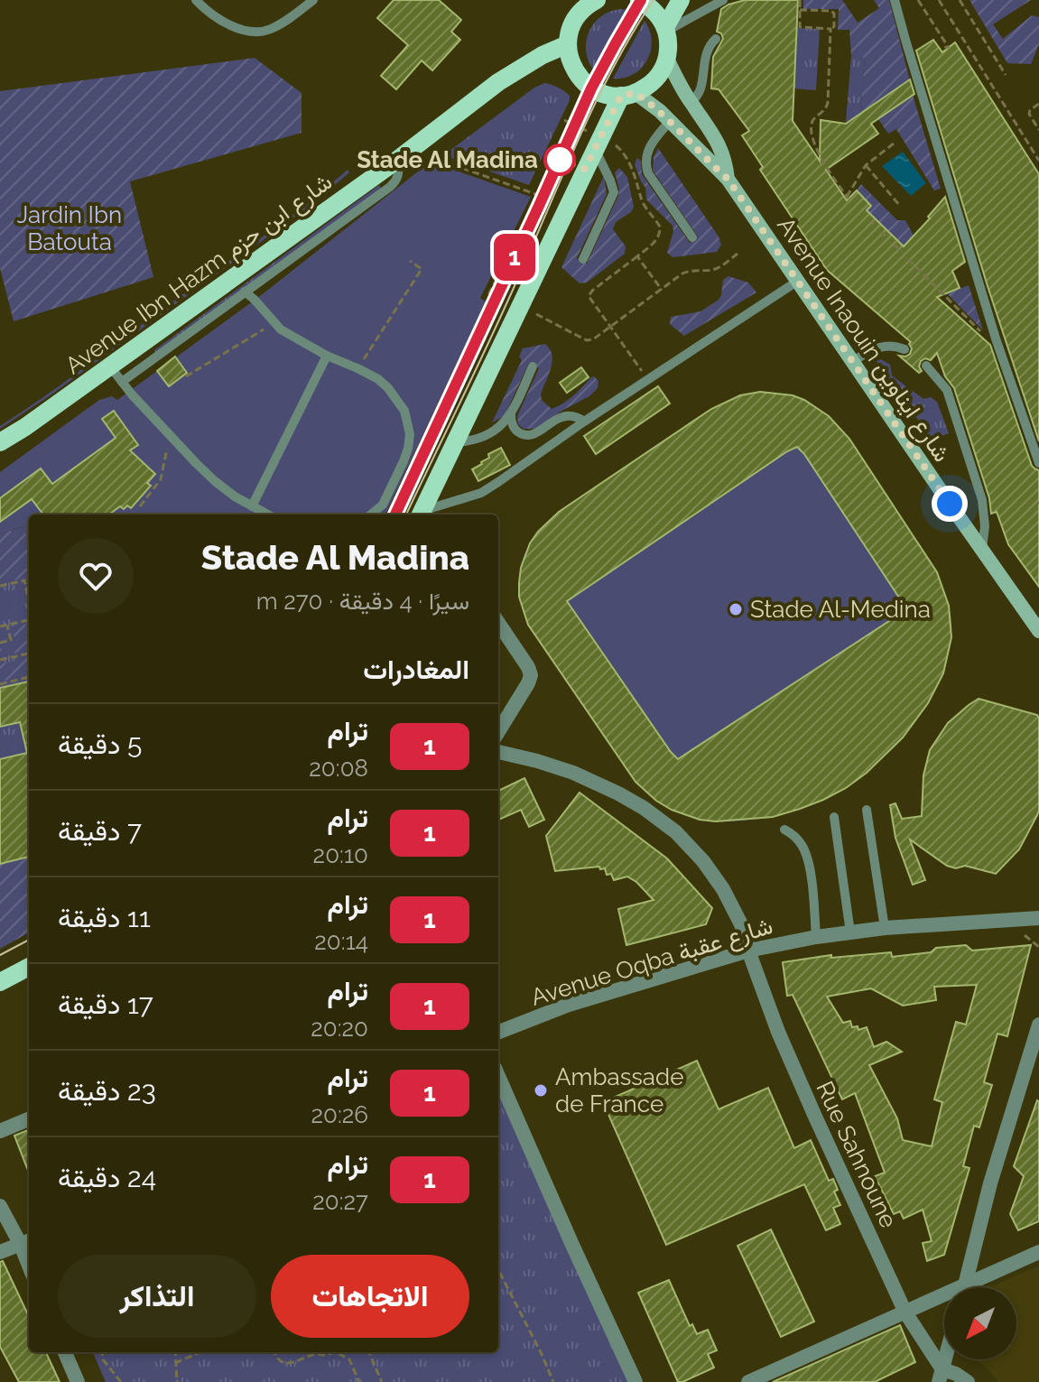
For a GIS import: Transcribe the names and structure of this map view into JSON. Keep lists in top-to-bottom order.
{
  "streets": {
    "main road": ["Avenue Ibn Hazm شارع ابن حزم", "Avenue Inaouin شارع ايناوين"],
    "street": ["Avenue Oqba شارع عقبة", "Rue Sahnoune"]
  },
  "crossings": [
    ["Avenue Oqba شارع عقبة", "Rue Sahnoune"]
  ],
  "parks": ["Jardin Ibn Batouta"],
  "places": ["Stade Al Madina", "Stade Al-Medina", "Ambassade de France"],
  "lines": ["tram line 1"],
  "north": "bottom left",
  "page": {
    "on_map": "1",
    "heading": [
      ["Stade Al Madina", "سيرًا · 4 دقيقة · 270 m"],
      "المغادرات"
    ],
    "list": [
      {
        "mark": "1",
        "name": "ترام",
        "note": "20:08",
        "value": "5 دقيقة"
      },
      {
        "mark": "1",
        "name": "ترام",
        "note": "20:10",
        "value": "7 دقيقة"
      },
      {
        "mark": "1",
        "name": "ترام",
        "note": "20:14",
        "value": "11 دقيقة"
      },
      {
        "mark": "1",
        "name": "ترام",
        "note": "20:20",
        "value": "17 دقيقة"
      },
      {
        "mark": "1",
        "name": "ترام",
        "note": "20:26",
        "value": "23 دقيقة"
      },
      {
        "mark": "1",
        "name": "ترام",
        "note": "20:27",
        "value": "24 دقيقة"
      }
    ],
    "buttons": ["الاتجاهات", "التذاكر"]
  }
}
